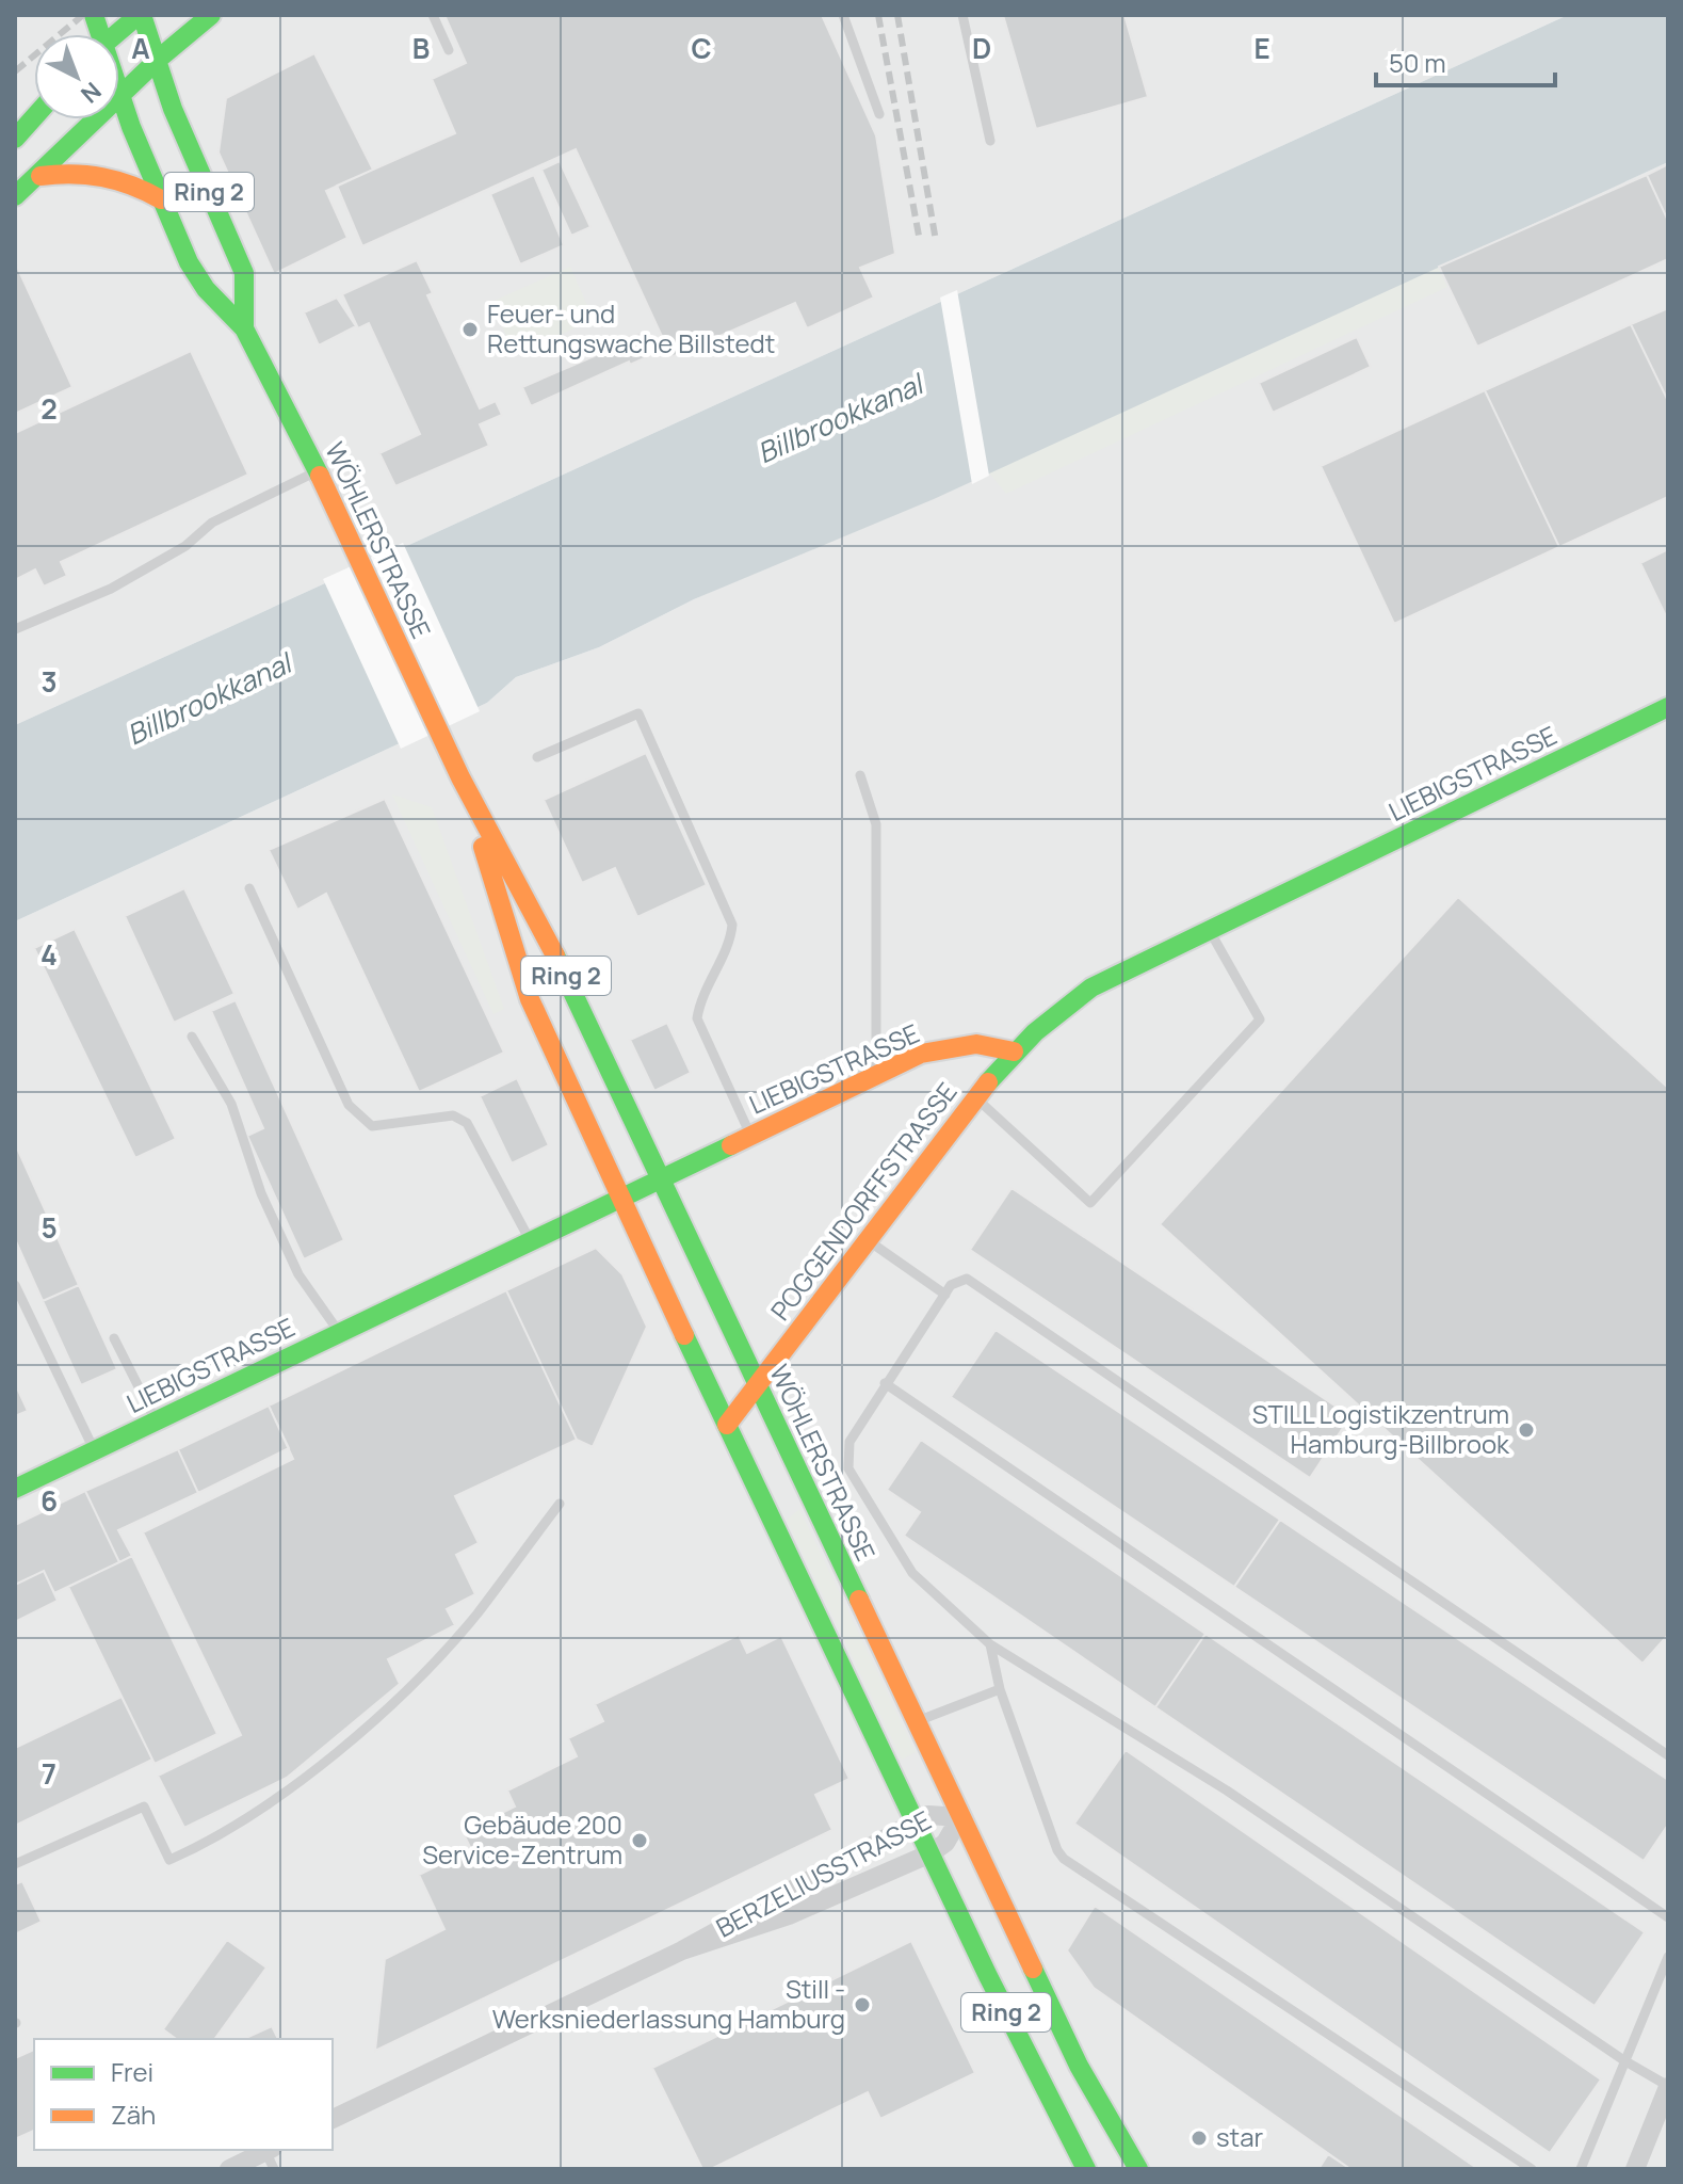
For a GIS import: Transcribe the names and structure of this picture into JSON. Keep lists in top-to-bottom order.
{
  "streets": {
    "main road": [
      "Ring 2",
      "WÖHLERSTRASSE",
      "LIEBIGSTRASSE",
      "POGGENDORFFSTRASSE"
    ],
    "street": ["BERZELIUSSTRASSE"]
  },
  "crossings": [
    ["Ring 2", "WÖHLERSTRASSE"],
    ["WÖHLERSTRASSE", "LIEBIGSTRASSE"],
    ["WÖHLERSTRASSE", "POGGENDORFFSTRASSE"],
    ["WÖHLERSTRASSE", "BERZELIUSSTRASSE"],
    ["LIEBIGSTRASSE", "POGGENDORFFSTRASSE"]
  ],
  "water": ["Billbrookkanal"],
  "places": [
    "Feuer- und Rettungswache Billstedt",
    "STILL Logistikzentrum Hamburg-Billbrook",
    "Gebäude 200 Service-Zentrum",
    "Still - Werksniederlassung Hamburg",
    "star"
  ],
  "legend": ["Frei", "Zäh"],
  "scale_bar": "50 m",
  "north": "bottom right",
  "grid": {
    "columns": [
      "A",
      "B",
      "C",
      "D",
      "E"
    ],
    "rows": [
      "2",
      "3",
      "4",
      "5",
      "6",
      "7"
    ]
  }
}
